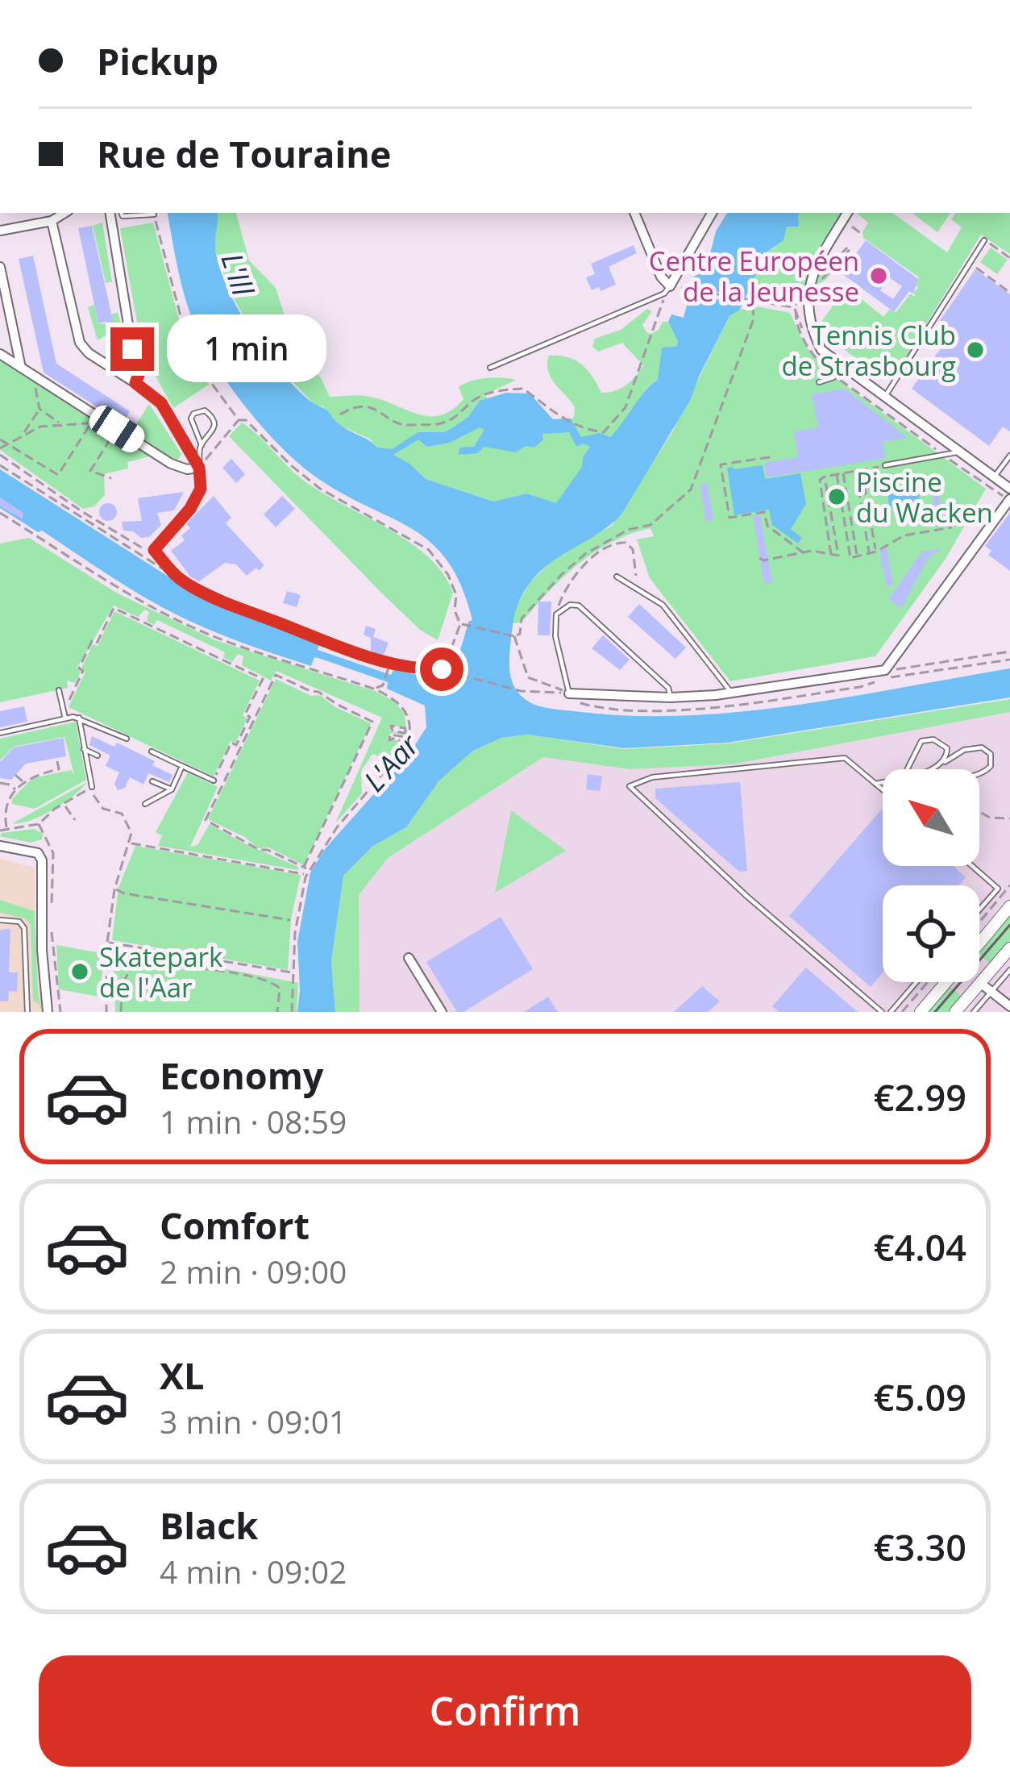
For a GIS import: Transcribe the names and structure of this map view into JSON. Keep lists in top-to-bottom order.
{
  "water": ["L'Ill", "L'Aar"],
  "places": [
    "Centre Européen de la Jeunesse",
    "Tennis Club de Strasbourg",
    "Piscine du Wacken",
    "Skatepark de l'Aar"
  ],
  "north": "top left",
  "page": {
    "banner": ["Pickup", "Rue de Touraine"],
    "bubble": "1 min",
    "list": [
      {
        "name": "Economy",
        "note": "1 min · 08:59",
        "value": "€2.99"
      },
      {
        "name": "Comfort",
        "note": "2 min · 09:00",
        "value": "€4.04"
      },
      {
        "name": "XL",
        "note": "3 min · 09:01",
        "value": "€5.09"
      },
      {
        "name": "Black",
        "note": "4 min · 09:02",
        "value": "€3.30"
      }
    ],
    "buttons": "Confirm"
  }
}
